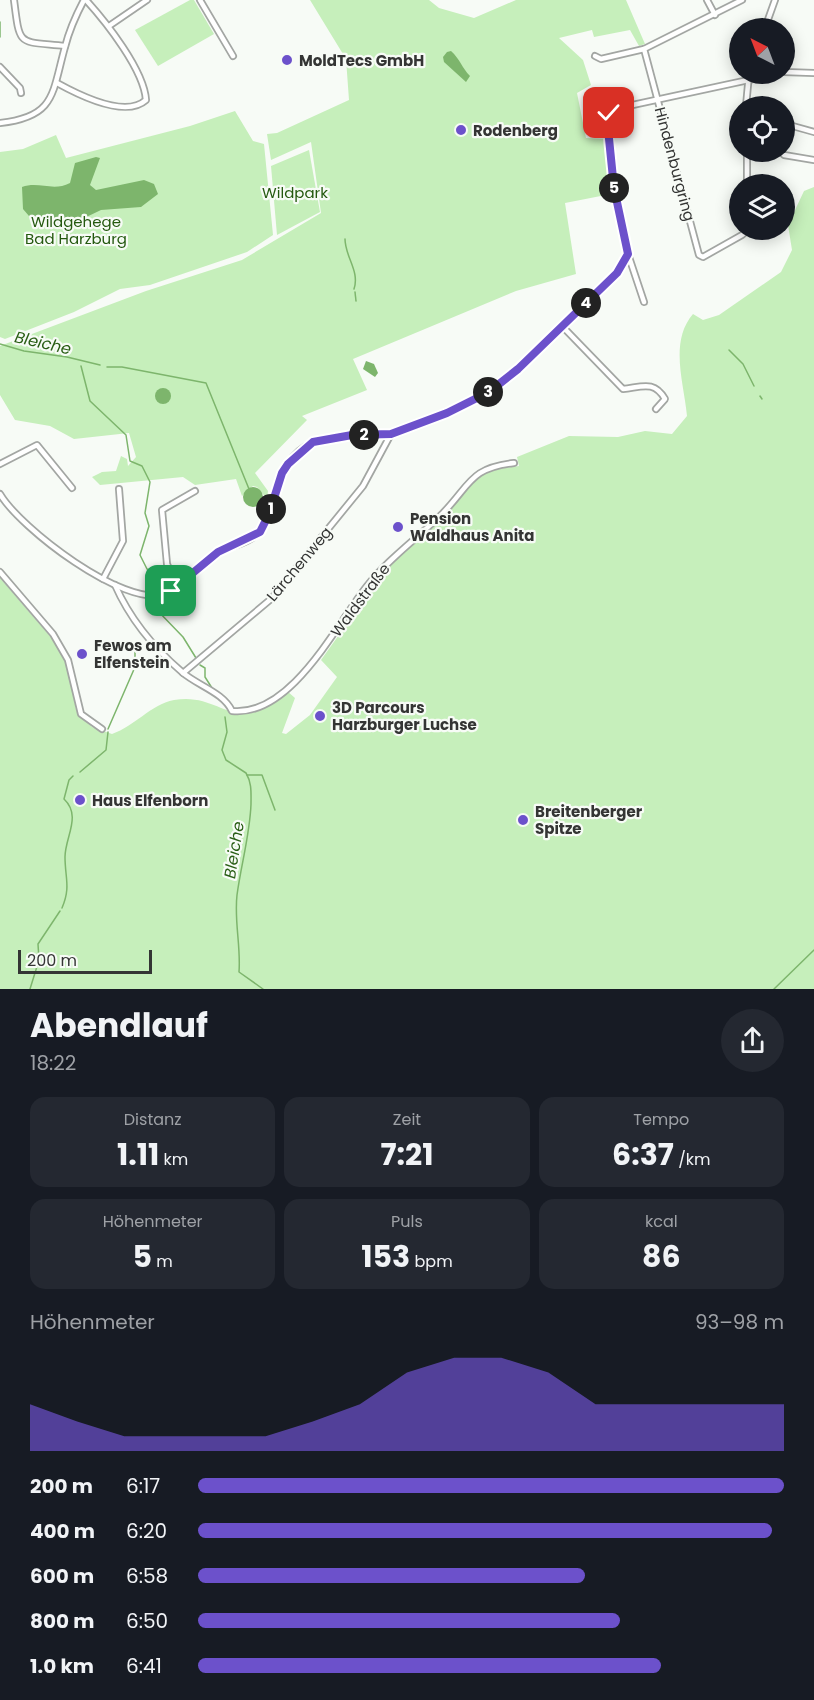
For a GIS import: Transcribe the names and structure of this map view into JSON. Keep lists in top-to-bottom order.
{
  "streets": {
    "street": ["Hindenburgring", "Lärchenweg", "Waldstraße"]
  },
  "crossings": [
    ["Lärchenweg", "Waldstraße"]
  ],
  "water": ["Bleiche"],
  "parks": ["Wildpark", "Wildgehege Bad Harzburg"],
  "places": [
    "MoldTecs GmbH",
    "Rodenberg",
    "Pension Waldhaus Anita",
    "Fewos am Elfenstein",
    "3D Parcours Harzburger Luchse",
    "Haus Elfenborn",
    "Breitenberger Spitze"
  ],
  "scale_bar": "200 m",
  "north": "top left",
  "page": {
    "pins": [
      "5",
      "4",
      "3",
      "2",
      "1"
    ],
    "scale": "200 m",
    "heading": ["Abendlauf", "18:22"],
    "stats": [
      ["Distanz", "1.11 km"],
      ["Zeit", "7:21"],
      ["Tempo", "6:37 /km"],
      ["Höhenmeter", "5 m"],
      ["Puls", "153 bpm"],
      ["kcal", "86"]
    ],
    "chart": ["Höhenmeter", "93–98 m"],
    "list": [
      {
        "name": "200 m",
        "note": "6:17"
      },
      {
        "name": "400 m",
        "note": "6:20"
      },
      {
        "name": "600 m",
        "note": "6:58"
      },
      {
        "name": "800 m",
        "note": "6:50"
      },
      {
        "name": "1.0 km",
        "note": "6:41"
      }
    ]
  }
}
